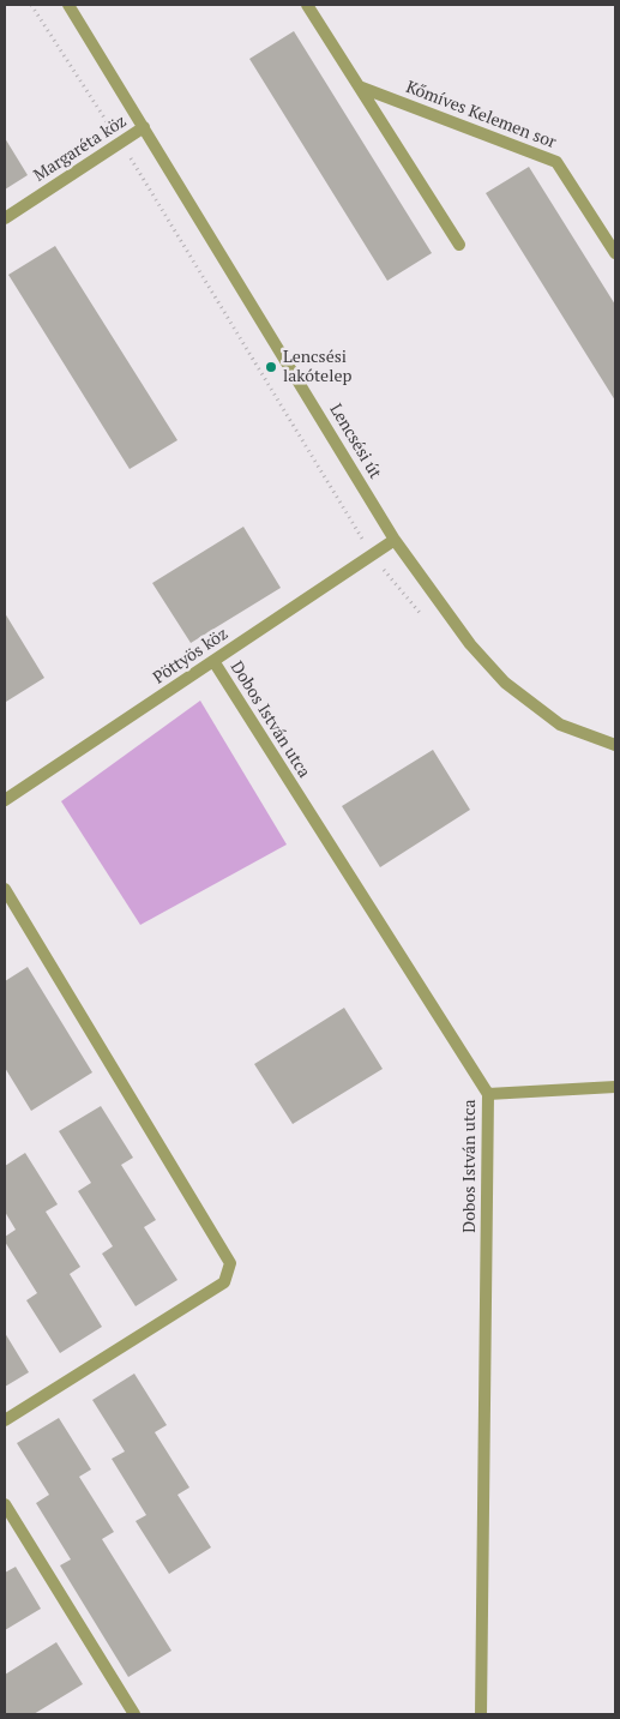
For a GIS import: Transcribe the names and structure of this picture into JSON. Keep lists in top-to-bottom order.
{
  "streets": {
    "street": [
      "Kőmíves Kelemen sor",
      "Margaréta köz",
      "Lencsési út",
      "Pöttyös köz",
      "Dobos István utca"
    ]
  },
  "crossings": [
    ["Margaréta köz", "Lencsési út"],
    ["Lencsési út", "Pöttyös köz"],
    ["Pöttyös köz", "Dobos István utca"]
  ],
  "places": ["Lencsési lakótelep"]
}
